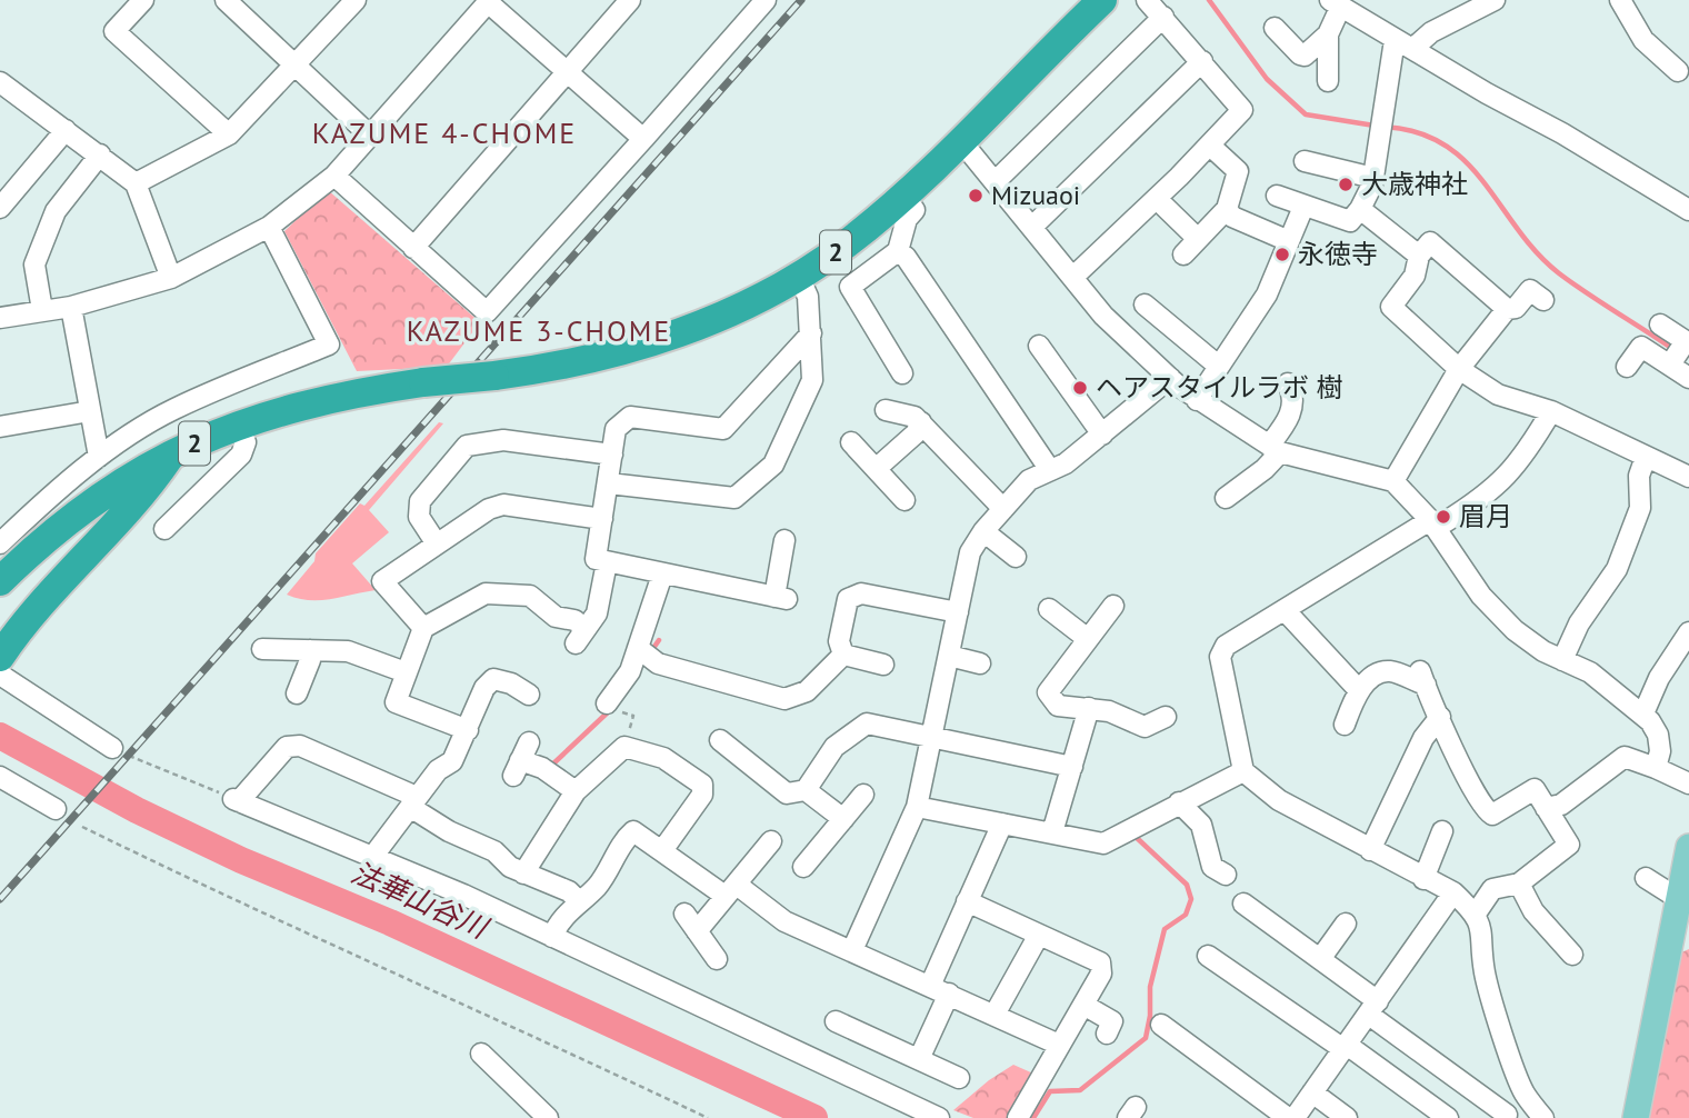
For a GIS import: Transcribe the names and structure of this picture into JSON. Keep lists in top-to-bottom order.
{
  "streets": {
    "highway": ["2"]
  },
  "districts": ["KAZUME 4-CHOME", "KAZUME 3-CHOME"],
  "water": ["法華山谷川"],
  "places": [
    "大歳神社",
    "Mizuaoi",
    "永徳寺",
    "ヘアスタイルラボ 樹",
    "眉月"
  ]
}
